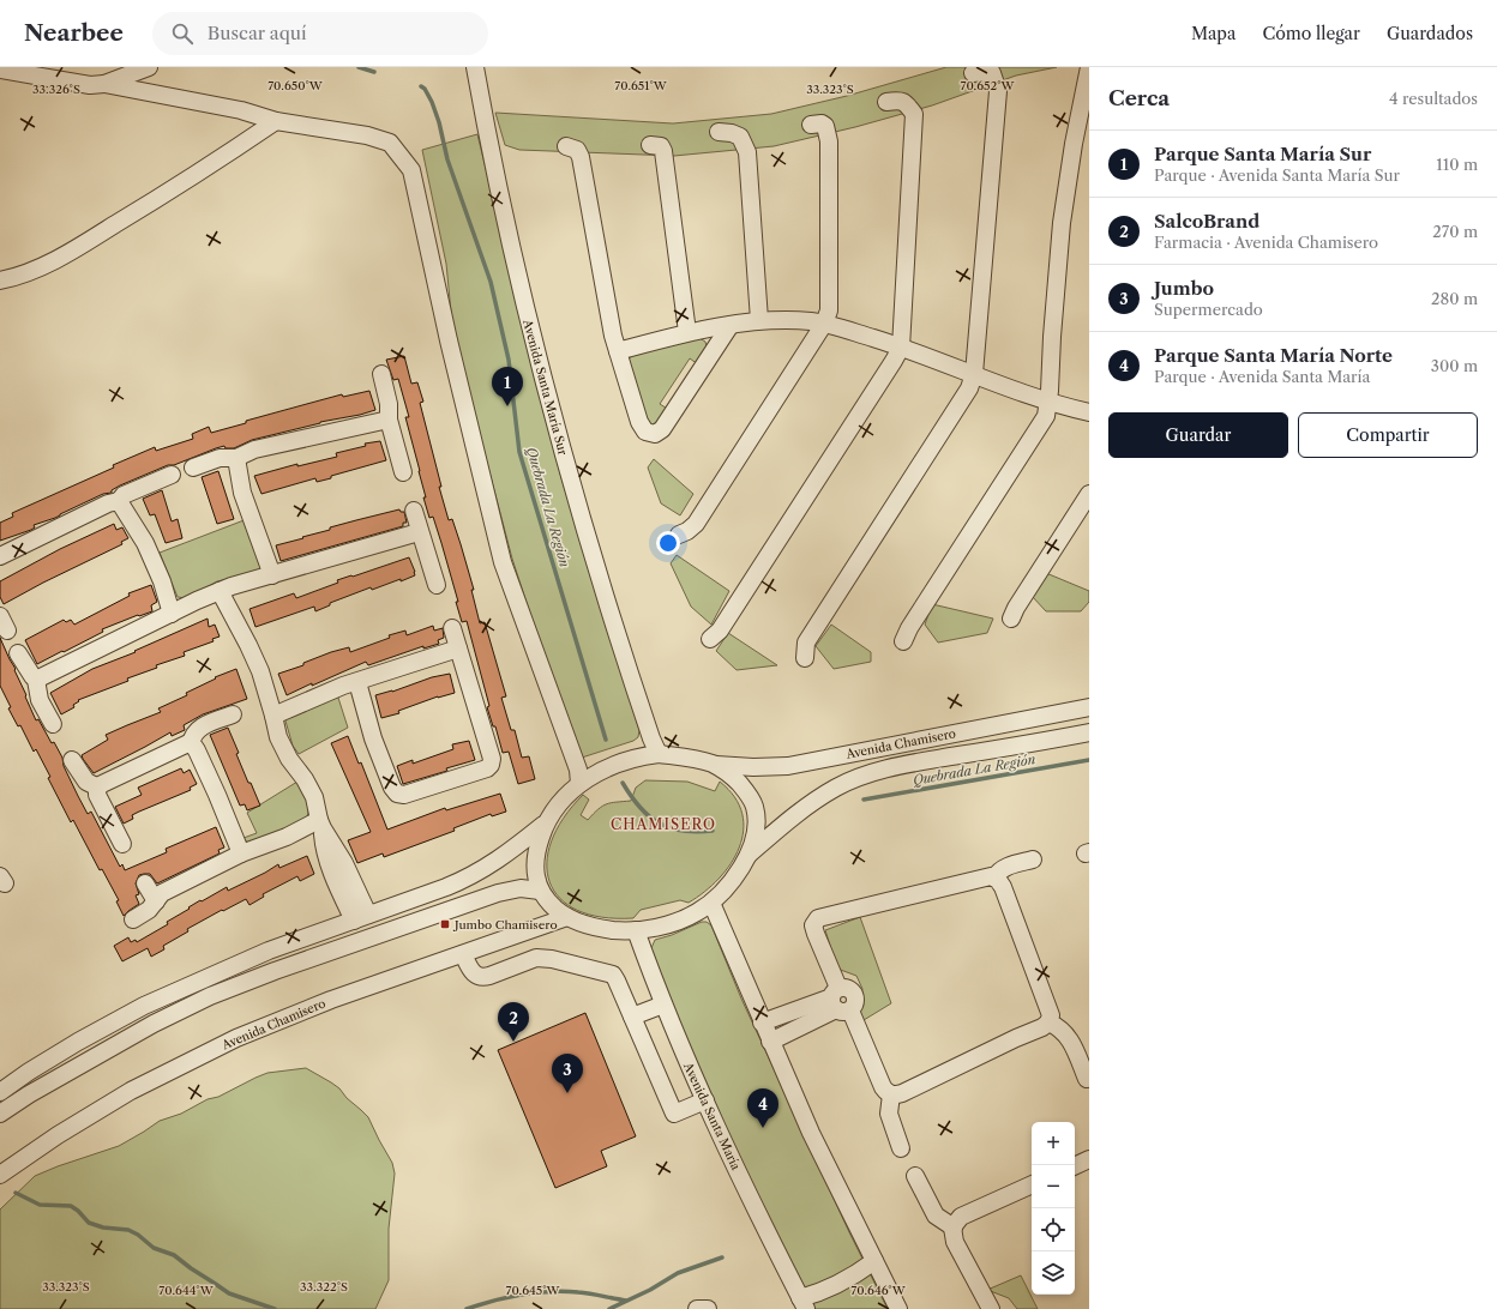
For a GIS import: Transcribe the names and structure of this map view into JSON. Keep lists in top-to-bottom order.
{
  "streets": {
    "street": ["Avenida Santa María Sur", "Avenida Chamisero", "Avenida Santa María"]
  },
  "districts": ["CHAMISERO"],
  "water": ["Quebrada La Región"],
  "places": {
    "transit": ["Jumbo Chamisero"]
  },
  "page": {
    "header": "Nearbee",
    "search": "Buscar aquí",
    "nav": ["Mapa", "Cómo llegar", "Guardados"],
    "heading": ["Cerca", "4 resultados"],
    "list": [
      {
        "mark": "1",
        "name": "Parque Santa María Sur",
        "note": "Parque · Avenida Santa María Sur",
        "value": "110 m"
      },
      {
        "mark": "2",
        "name": "SalcoBrand",
        "note": "Farmacia · Avenida Chamisero",
        "value": "270 m"
      },
      {
        "mark": "3",
        "name": "Jumbo",
        "note": "Supermercado",
        "value": "280 m"
      },
      {
        "mark": "4",
        "name": "Parque Santa María Norte",
        "note": "Parque · Avenida Santa María",
        "value": "300 m"
      }
    ],
    "pins": [
      "1",
      "2",
      "3",
      "4"
    ],
    "buttons": ["Guardar", "Compartir"],
    "map_buttons": ["+", "−"]
  },
  "coordinates": [
    "70.650°W",
    "70.651°W",
    "70.652°W",
    "33.326°S",
    "33.323°S",
    "33.322°S",
    "70.644°W",
    "70.645°W",
    "70.646°W"
  ]
}
